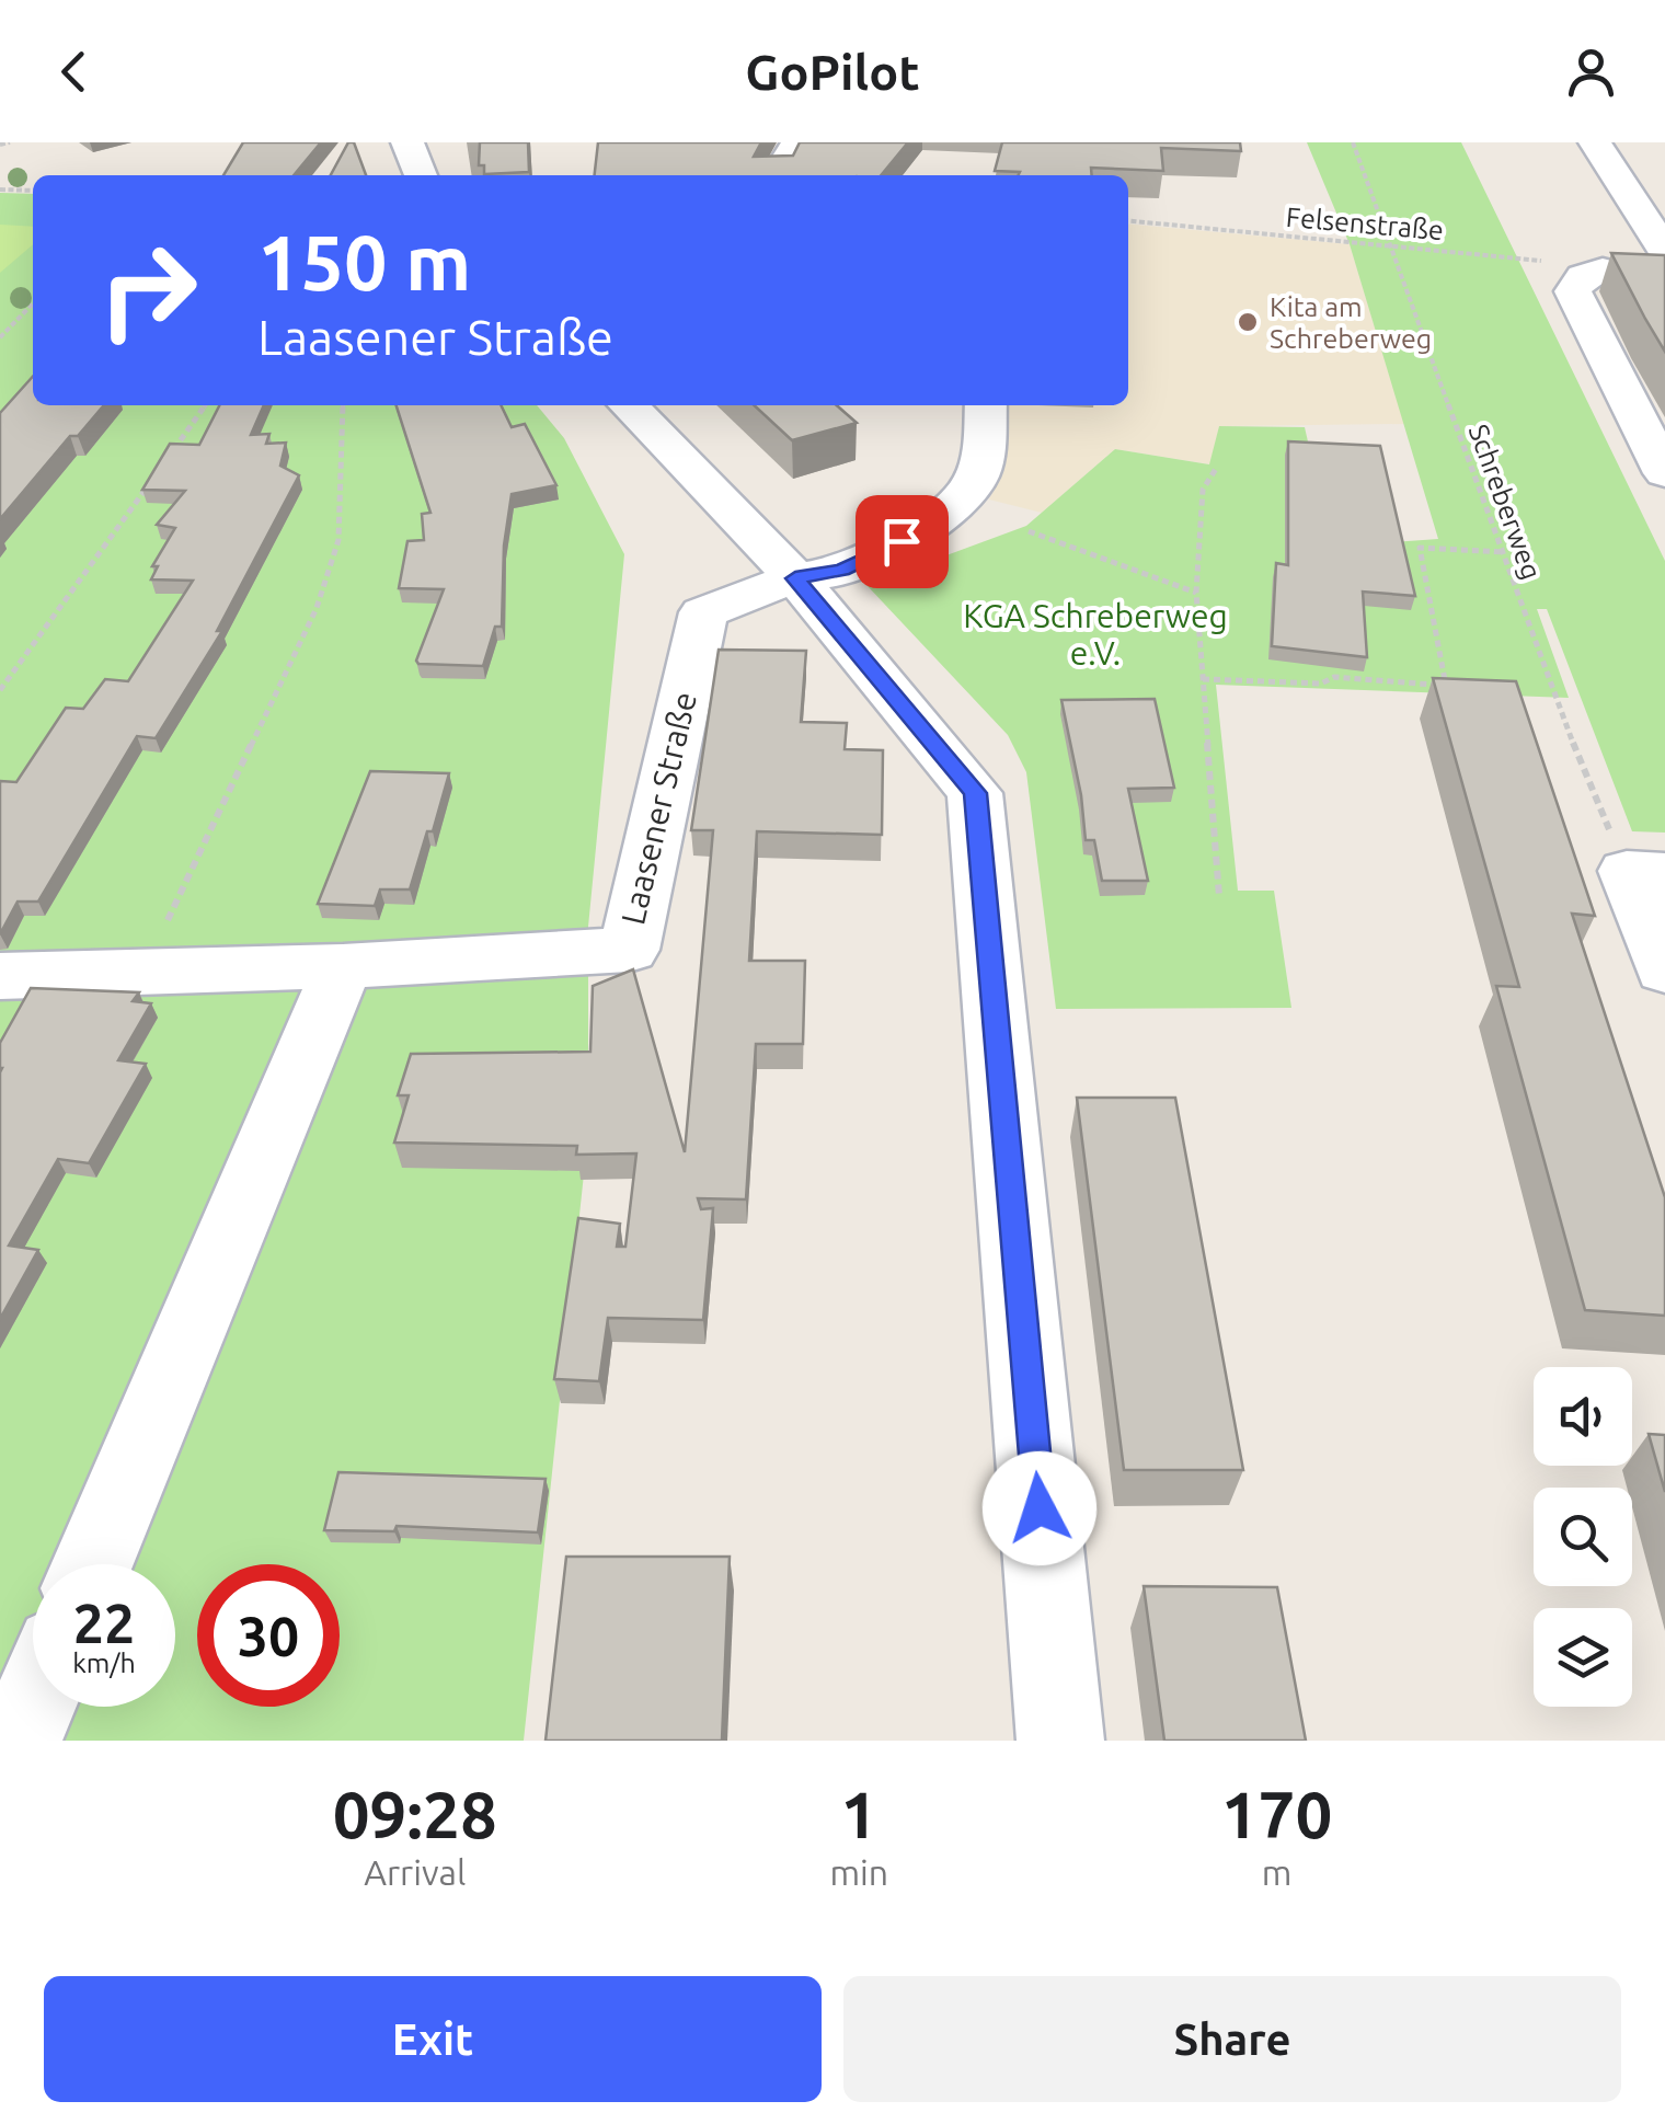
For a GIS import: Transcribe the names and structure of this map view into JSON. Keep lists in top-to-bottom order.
{
  "streets": {
    "street": ["Laasener Straße"],
    "path": ["Felsenstraße", "Schreberweg"]
  },
  "crossings": [
    ["Felsenstraße", "Schreberweg"]
  ],
  "parks": ["KGA Schreberweg e.V."],
  "places": ["Kita am Schreberweg"],
  "page": {
    "header": "GoPilot",
    "turn": ["150 m", "Laasener Straße"],
    "speed": "22 km/h",
    "limit": "30",
    "eta": [
      "09:28",
      "Arrival",
      "1",
      "min",
      "170",
      "m"
    ],
    "buttons": ["Exit", "Share"]
  }
}
